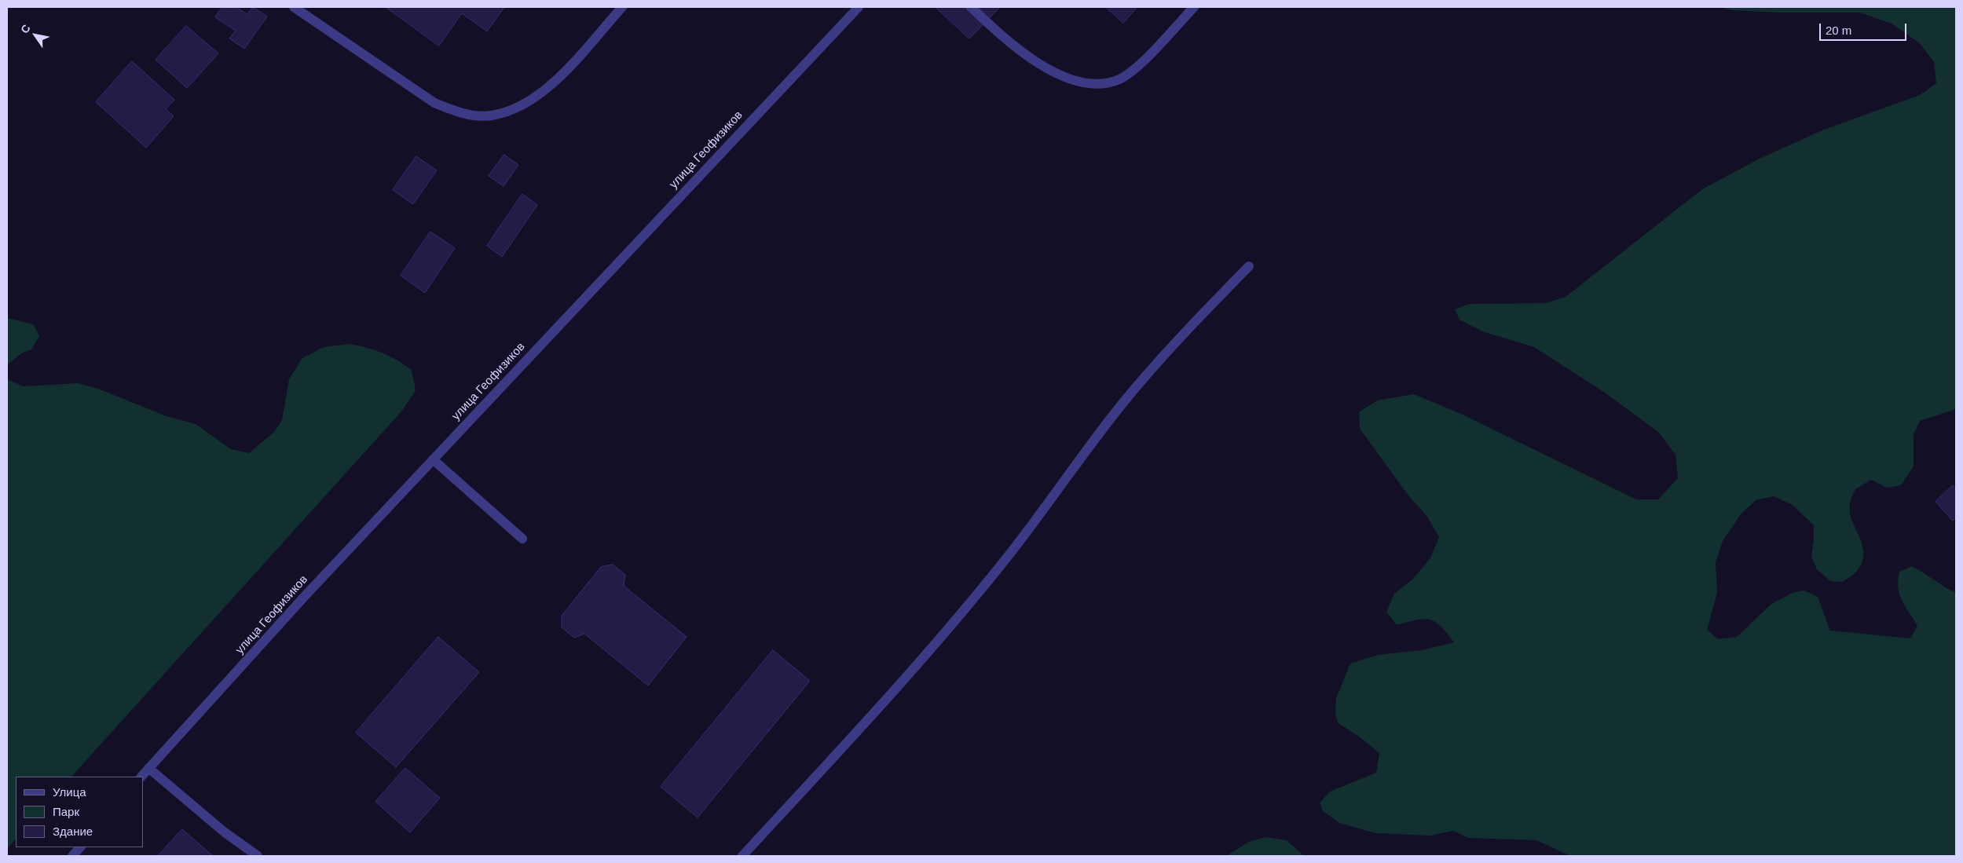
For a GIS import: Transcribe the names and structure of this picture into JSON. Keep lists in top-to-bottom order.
{
  "streets": {
    "street": ["улица Геофизиков"]
  },
  "legend": ["Улица", "Парк", "Здание"],
  "scale_bar": "20 m",
  "north": "top left"
}
